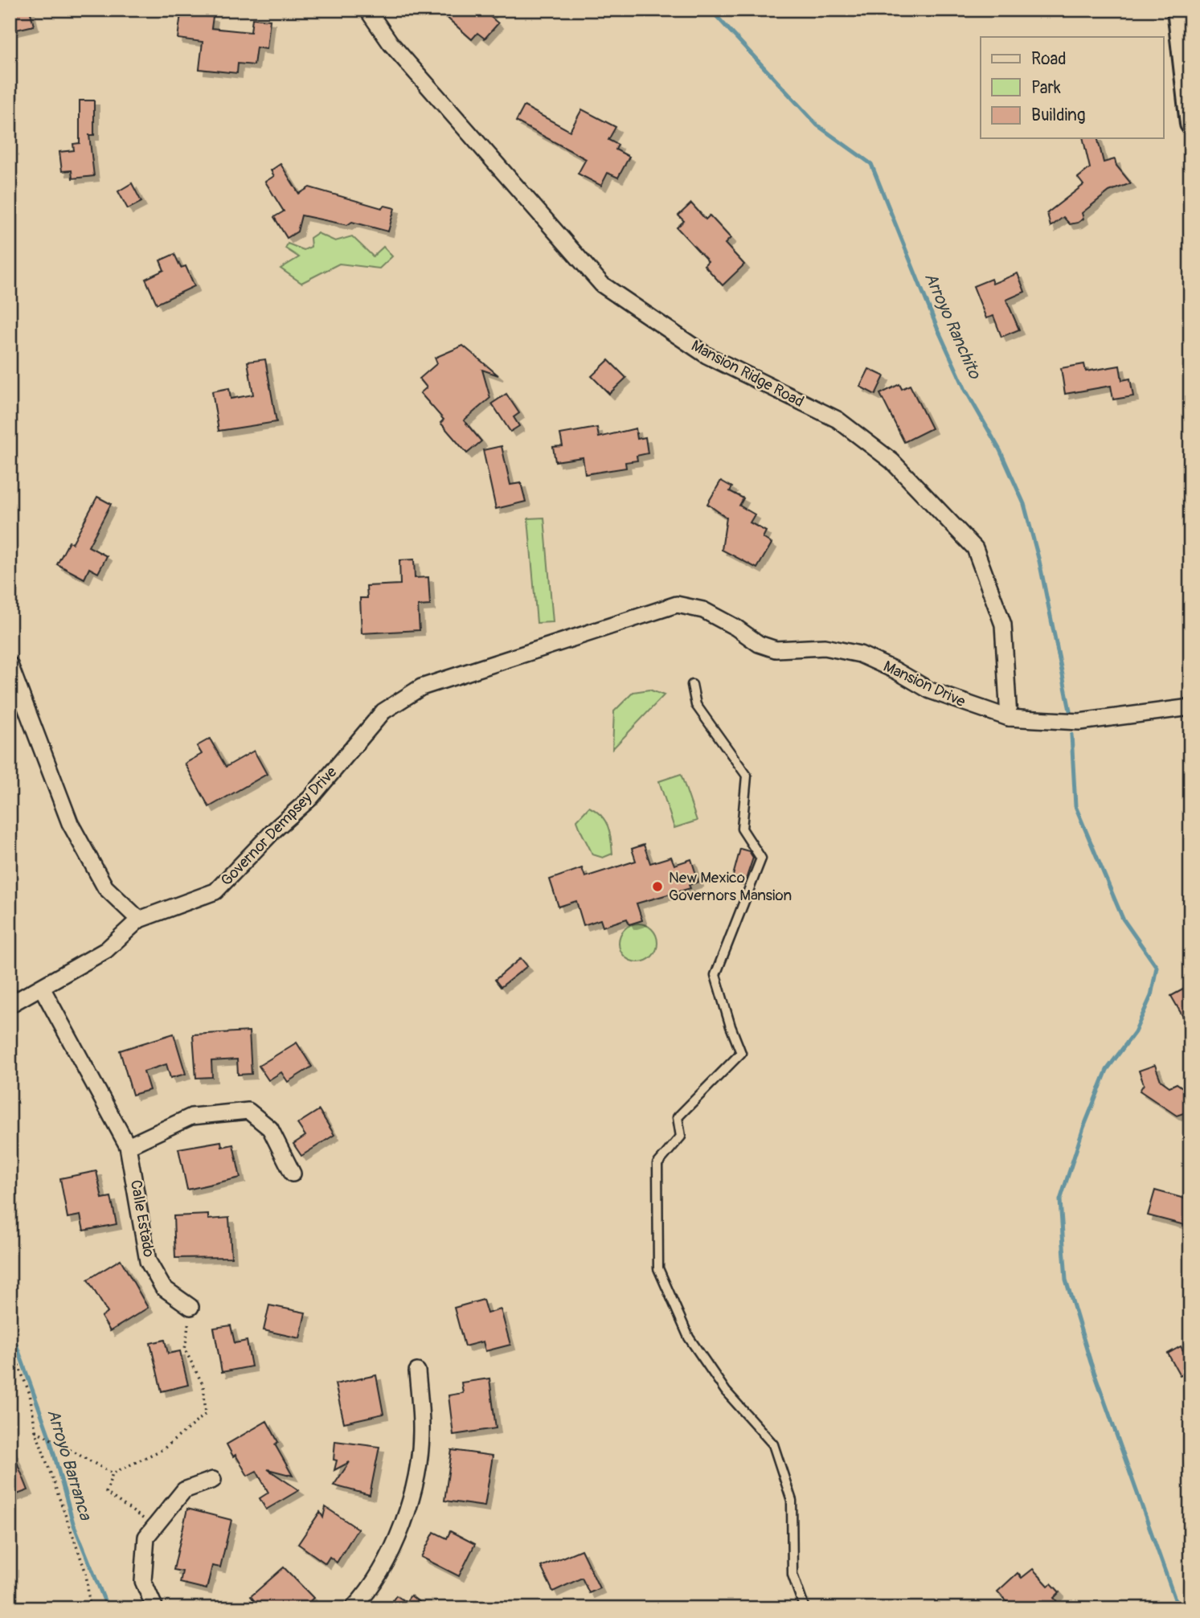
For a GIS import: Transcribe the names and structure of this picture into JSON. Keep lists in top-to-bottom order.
{
  "streets": {
    "street": [
      "Mansion Ridge Road",
      "Mansion Drive",
      "Governor Dempsey Drive",
      "Calle Estado"
    ]
  },
  "crossings": [
    ["Mansion Ridge Road", "Mansion Drive"],
    ["Mansion Drive", "Governor Dempsey Drive"]
  ],
  "water": ["Arroyo Ranchito", "Arroyo Barranca"],
  "places": ["New Mexico Governors Mansion"],
  "legend": ["Road", "Park", "Building"]
}
